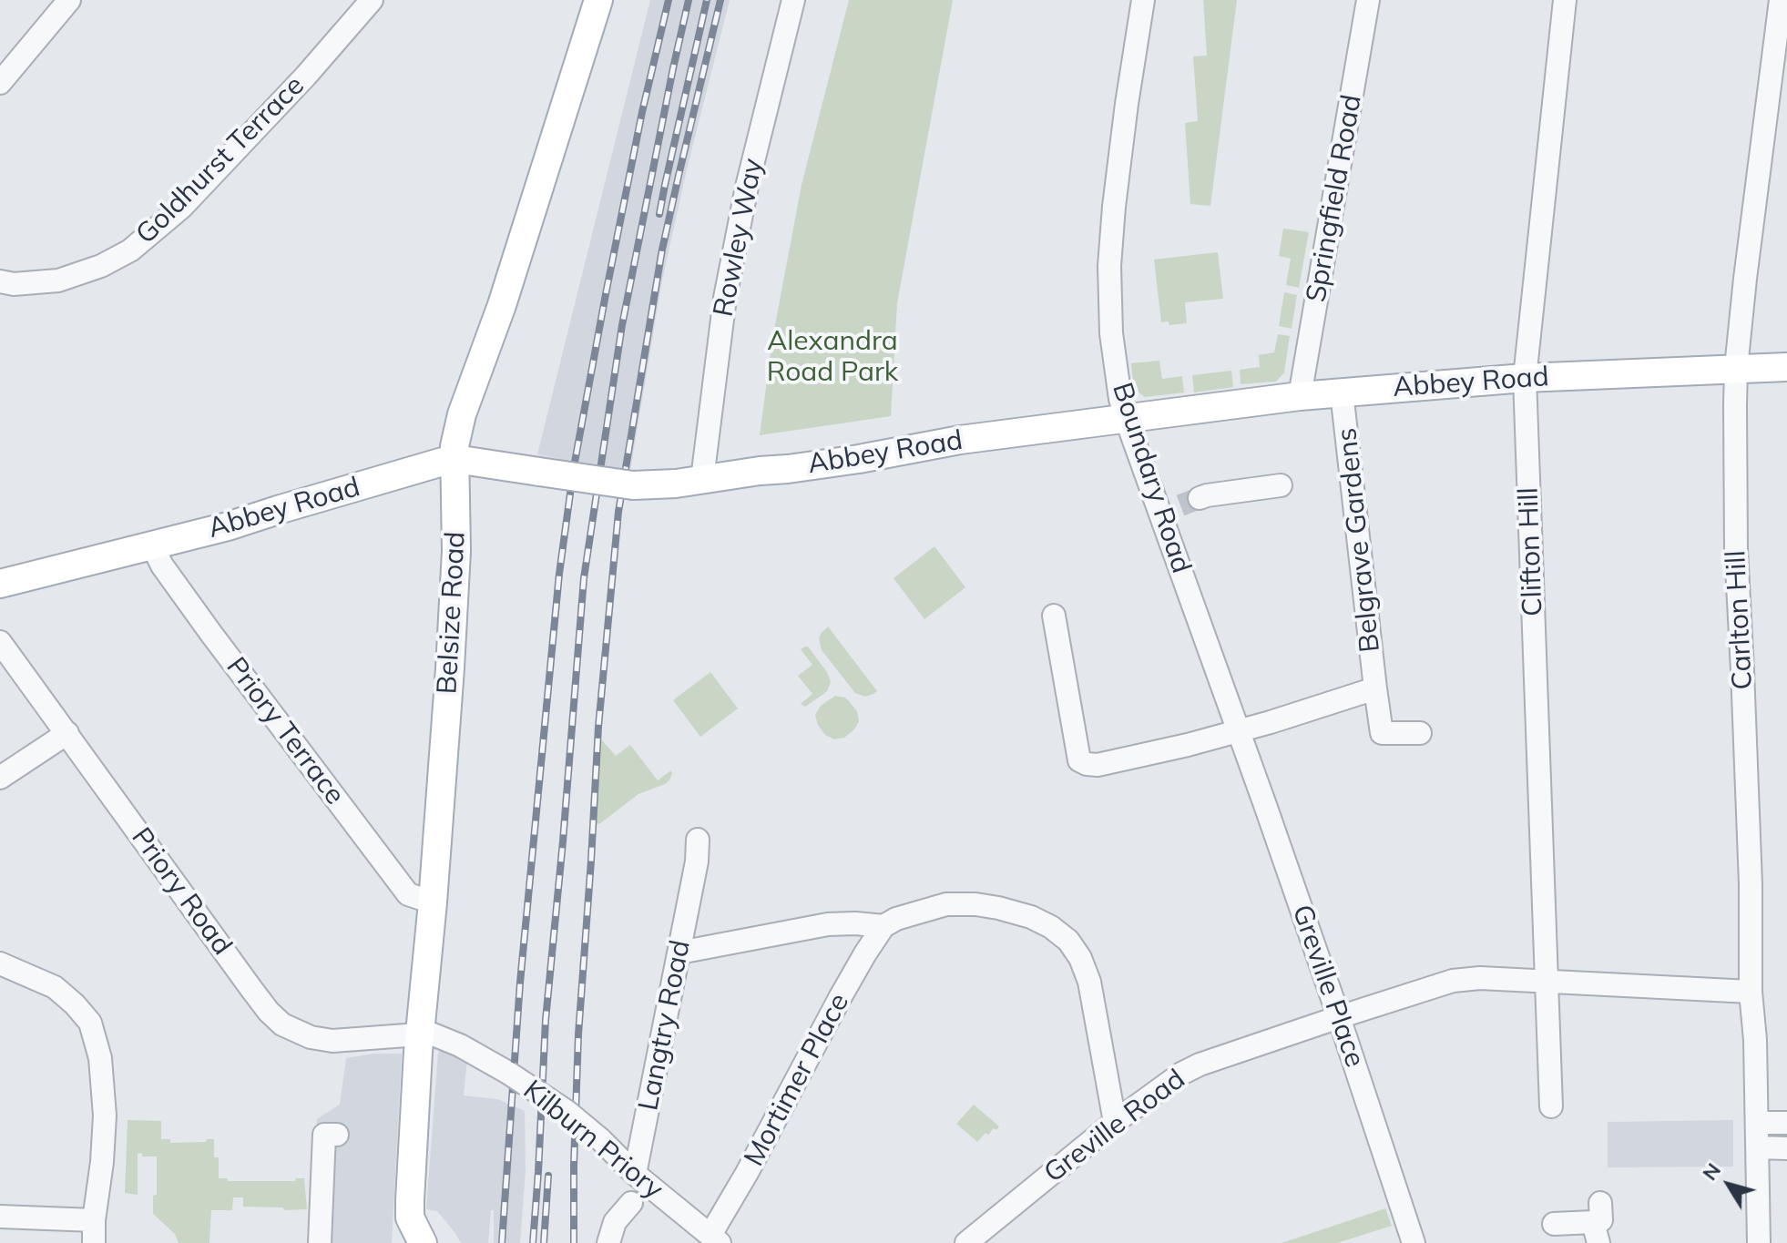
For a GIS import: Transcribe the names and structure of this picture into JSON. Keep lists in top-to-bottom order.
{
  "streets": {
    "main road": ["Abbey Road", "Belsize Road"],
    "street": [
      "Goldhurst Terrace",
      "Springfield Road",
      "Rowley Way",
      "Boundary Road",
      "Belgrave Gardens",
      "Clifton Hill",
      "Carlton Hill",
      "Priory Terrace",
      "Priory Road",
      "Greville Place",
      "Langtry Road",
      "Mortimer Place",
      "Greville Road",
      "Kilburn Priory"
    ]
  },
  "crossings": [
    ["Springfield Road", "Abbey Road"],
    ["Rowley Way", "Abbey Road"],
    ["Abbey Road", "Boundary Road"],
    ["Abbey Road", "Belgrave Gardens"],
    ["Abbey Road", "Clifton Hill"],
    ["Abbey Road", "Belsize Road"],
    ["Abbey Road", "Carlton Hill"],
    ["Abbey Road", "Priory Terrace"],
    ["Boundary Road", "Belgrave Gardens"],
    ["Boundary Road", "Greville Place"],
    ["Belgrave Gardens", "Greville Place"],
    ["Clifton Hill", "Greville Road"],
    ["Belsize Road", "Priory Terrace"],
    ["Belsize Road", "Priory Road"],
    ["Belsize Road", "Kilburn Priory"],
    ["Carlton Hill", "Greville Road"],
    ["Priory Road", "Kilburn Priory"],
    ["Greville Place", "Greville Road"],
    ["Langtry Road", "Kilburn Priory"],
    ["Mortimer Place", "Kilburn Priory"]
  ],
  "parks": ["Alexandra Road Park"],
  "north": "top left"
}
